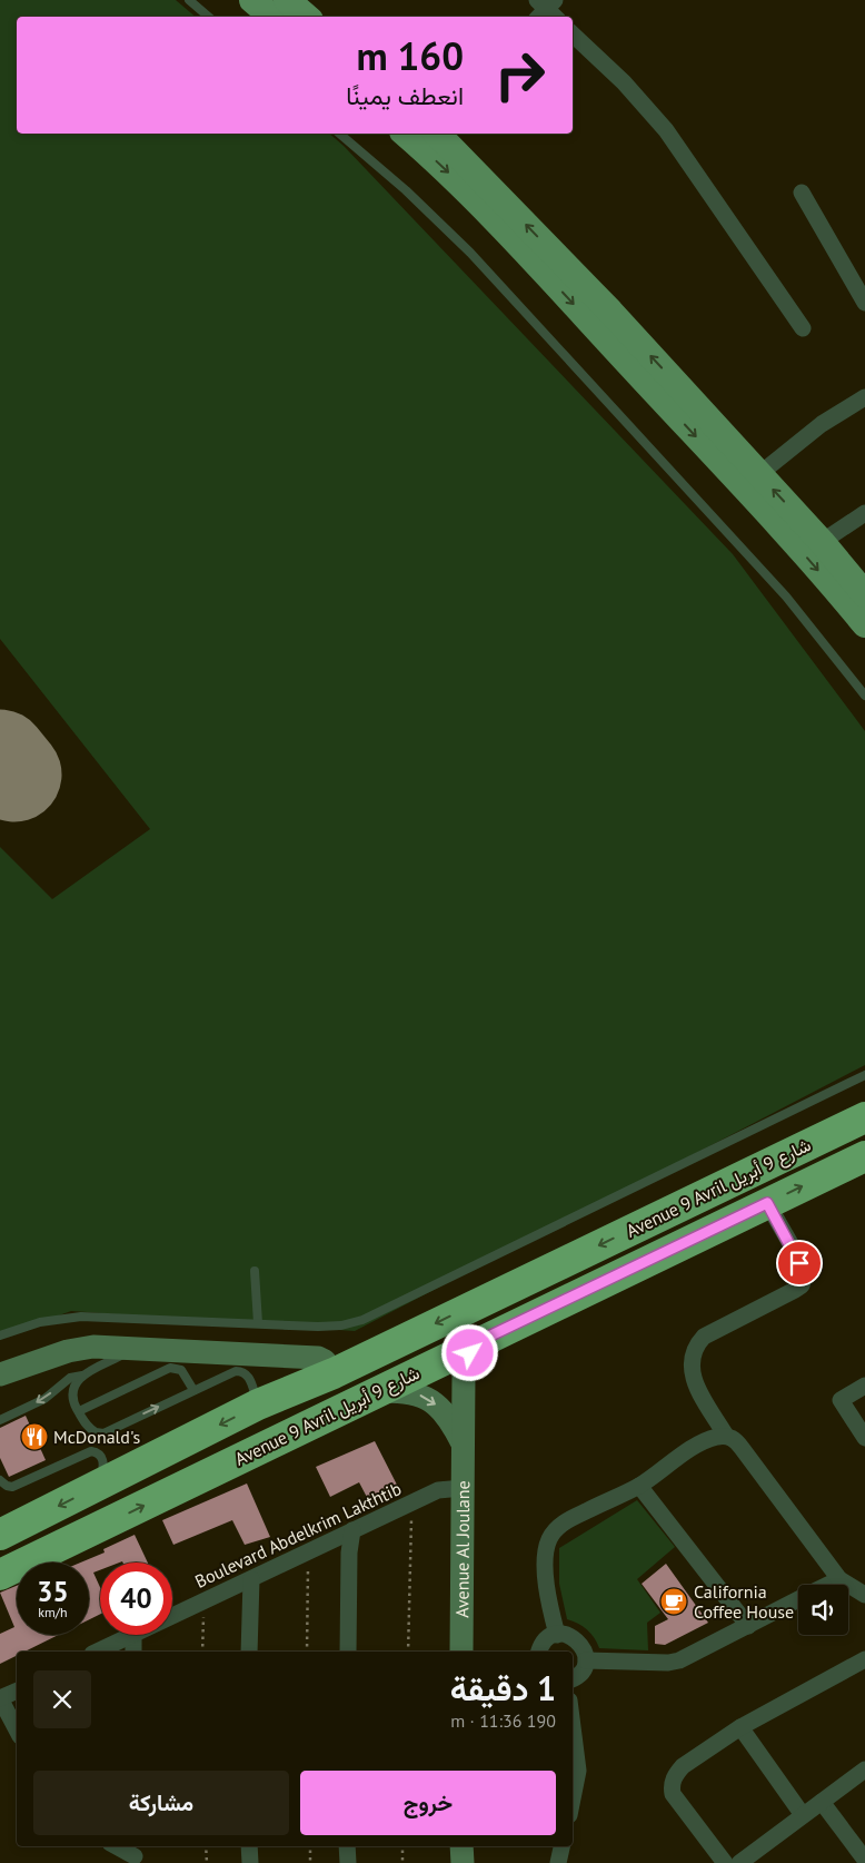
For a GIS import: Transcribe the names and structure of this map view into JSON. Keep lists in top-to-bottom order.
{
  "streets": {
    "highway": ["Avenue 9 Avril شارع 9 أبريل"],
    "street": ["Boulevard Abdelkrim Lakthtib", "Avenue Al Joulane"]
  },
  "crossings": [
    ["Avenue 9 Avril شارع 9 أبريل", "Avenue Al Joulane"],
    ["Boulevard Abdelkrim Lakthtib", "Avenue Al Joulane"]
  ],
  "places": {
    "restaurant": ["McDonald's"],
    "cafe": ["California Coffee House"]
  },
  "page": {
    "turn": ["160 m", "انعطف يمينًا"],
    "speed": "35 km/h",
    "limit": "40",
    "heading": ["1 دقيقة", "190 m · 11:36"],
    "buttons": ["خروج", "مشاركة"]
  }
}
